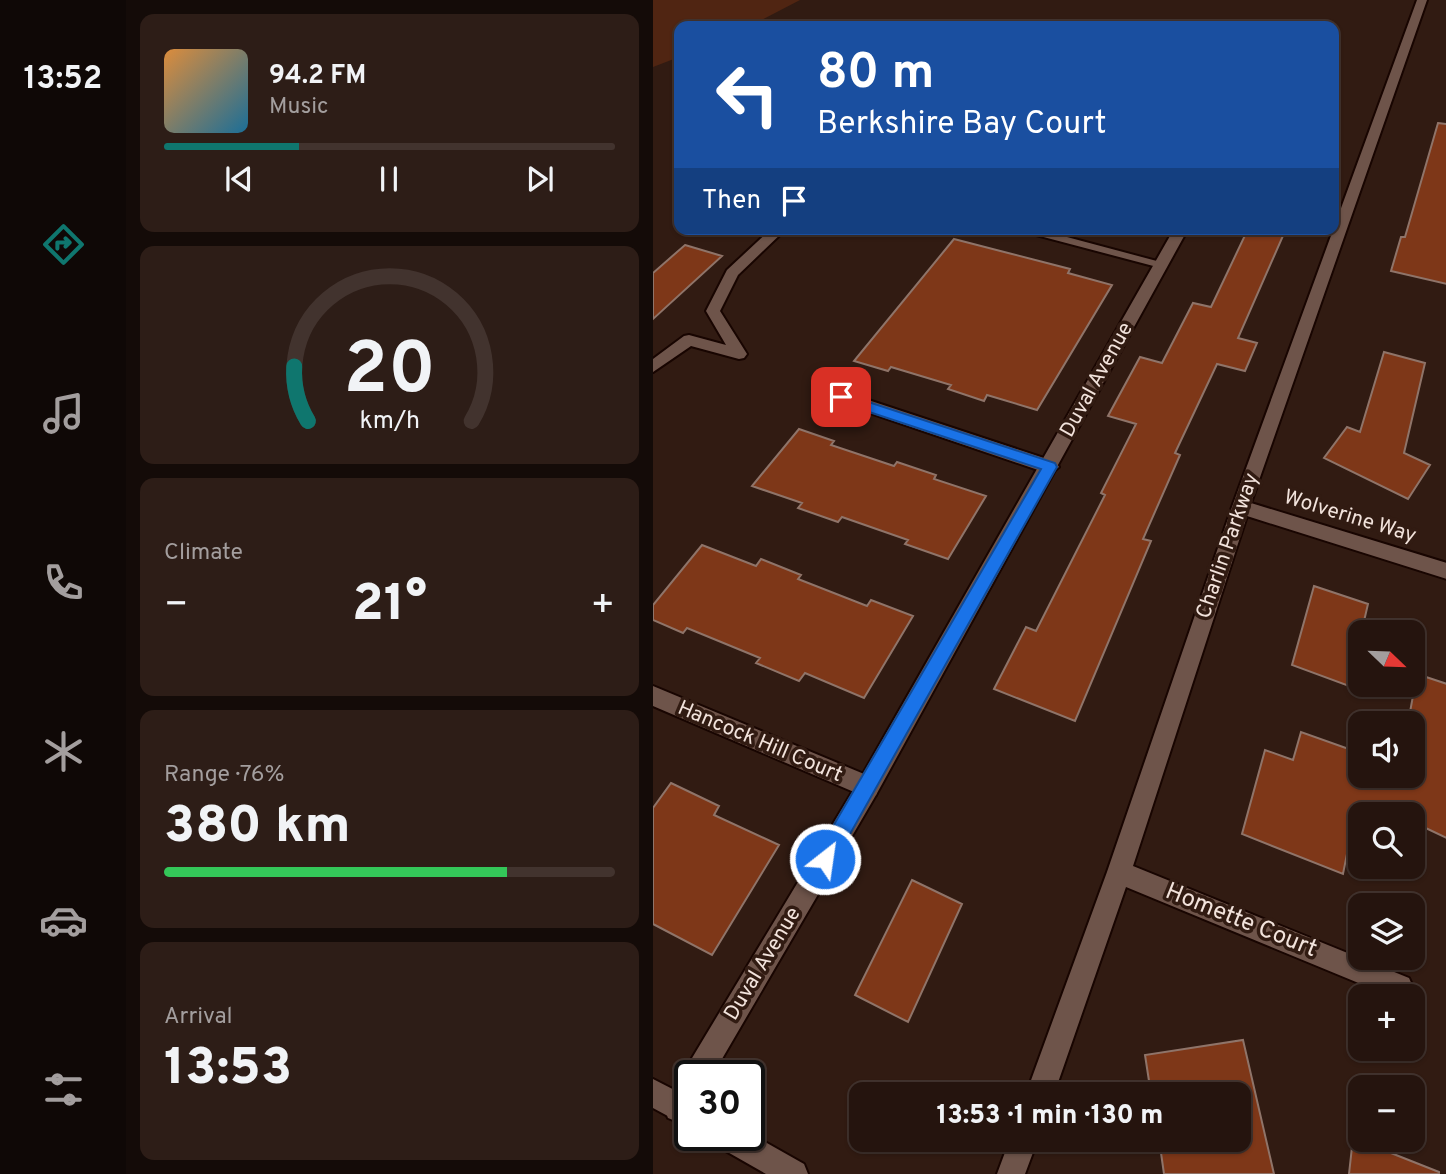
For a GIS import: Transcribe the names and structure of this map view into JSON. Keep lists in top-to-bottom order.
{
  "streets": {
    "street": [
      "Duval Avenue",
      "Wolverine Way",
      "Charlin Parkway",
      "Hancock Hill Court",
      "Homette Court"
    ]
  },
  "crossings": [
    ["Duval Avenue", "Hancock Hill Court"],
    ["Wolverine Way", "Charlin Parkway"],
    ["Charlin Parkway", "Homette Court"]
  ],
  "north": "bottom right",
  "page": {
    "tabs": "13:52",
    "turn": ["80 m", "Berkshire Bay Court"],
    "song": ["94.2 FM", "Music"],
    "then": "Then",
    "tile": [
      "Climate",
      ["Range · 76%", "380 km"],
      ["Arrival", "13:53"]
    ],
    "heat": ["−", "21°", "+"],
    "map_buttons": ["+", "−"],
    "limit": "30",
    "trip": "13:53 · 1 min · 130 m",
    "gauge": ["20", "km/h"]
  }
}
